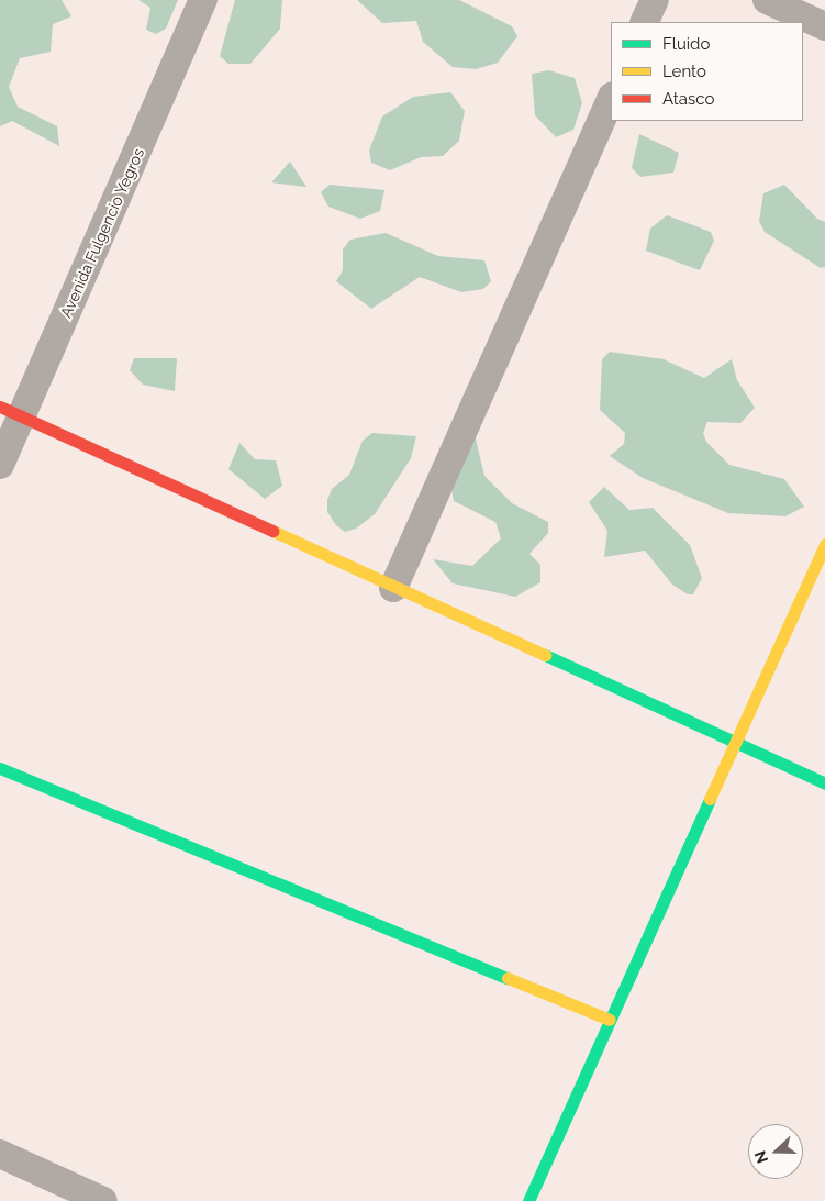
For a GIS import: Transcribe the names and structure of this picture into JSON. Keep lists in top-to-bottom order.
{
  "streets": {
    "street": ["Avenida Fulgencio Yegros"]
  },
  "legend": ["Fluido", "Lento", "Atasco"],
  "north": "left"
}
